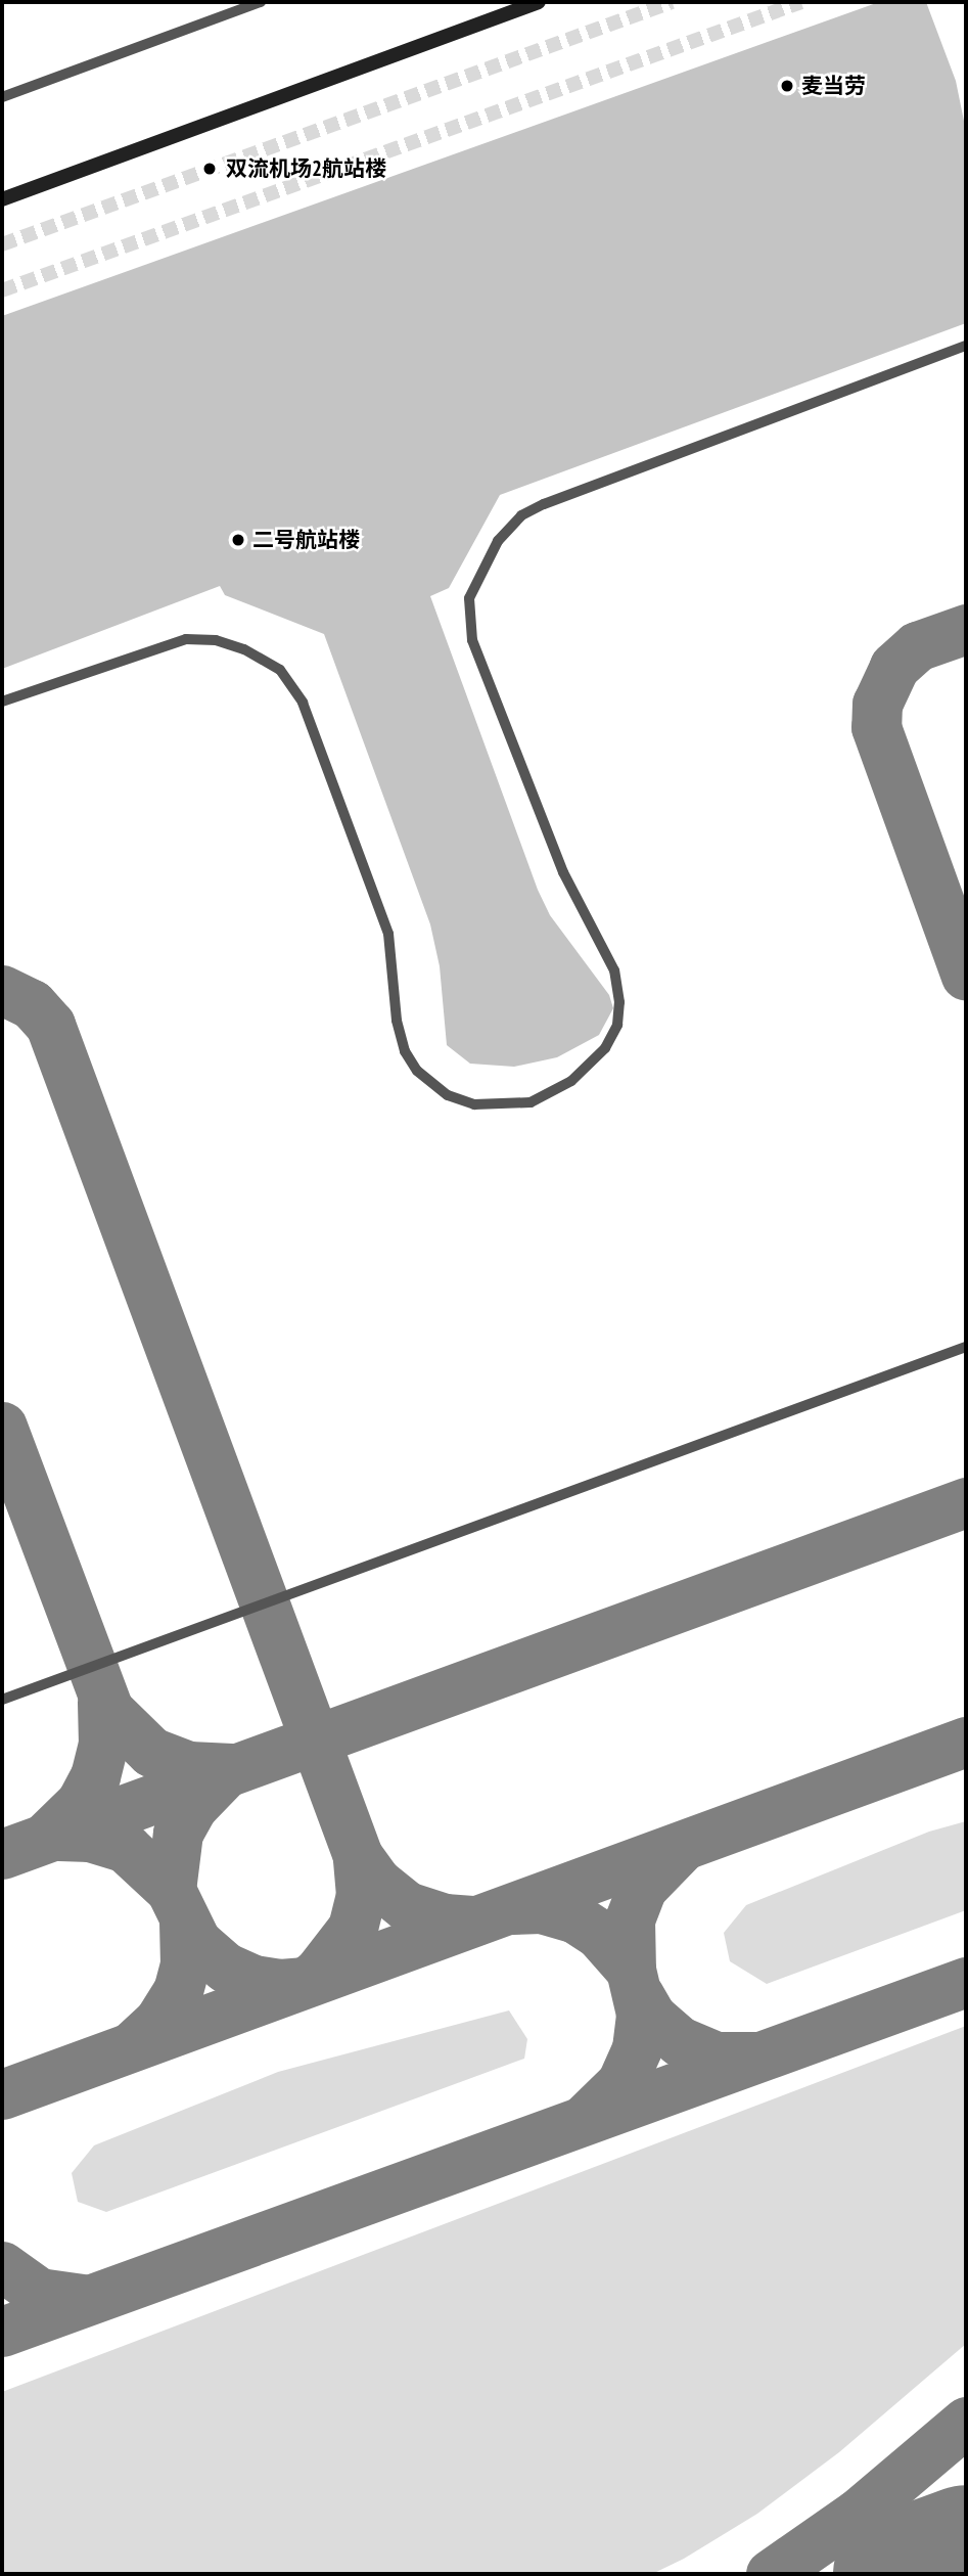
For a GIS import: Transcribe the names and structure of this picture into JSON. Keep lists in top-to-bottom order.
{
  "places": ["麦当劳", "双流机场2航站楼", "二号航站楼"]
}
